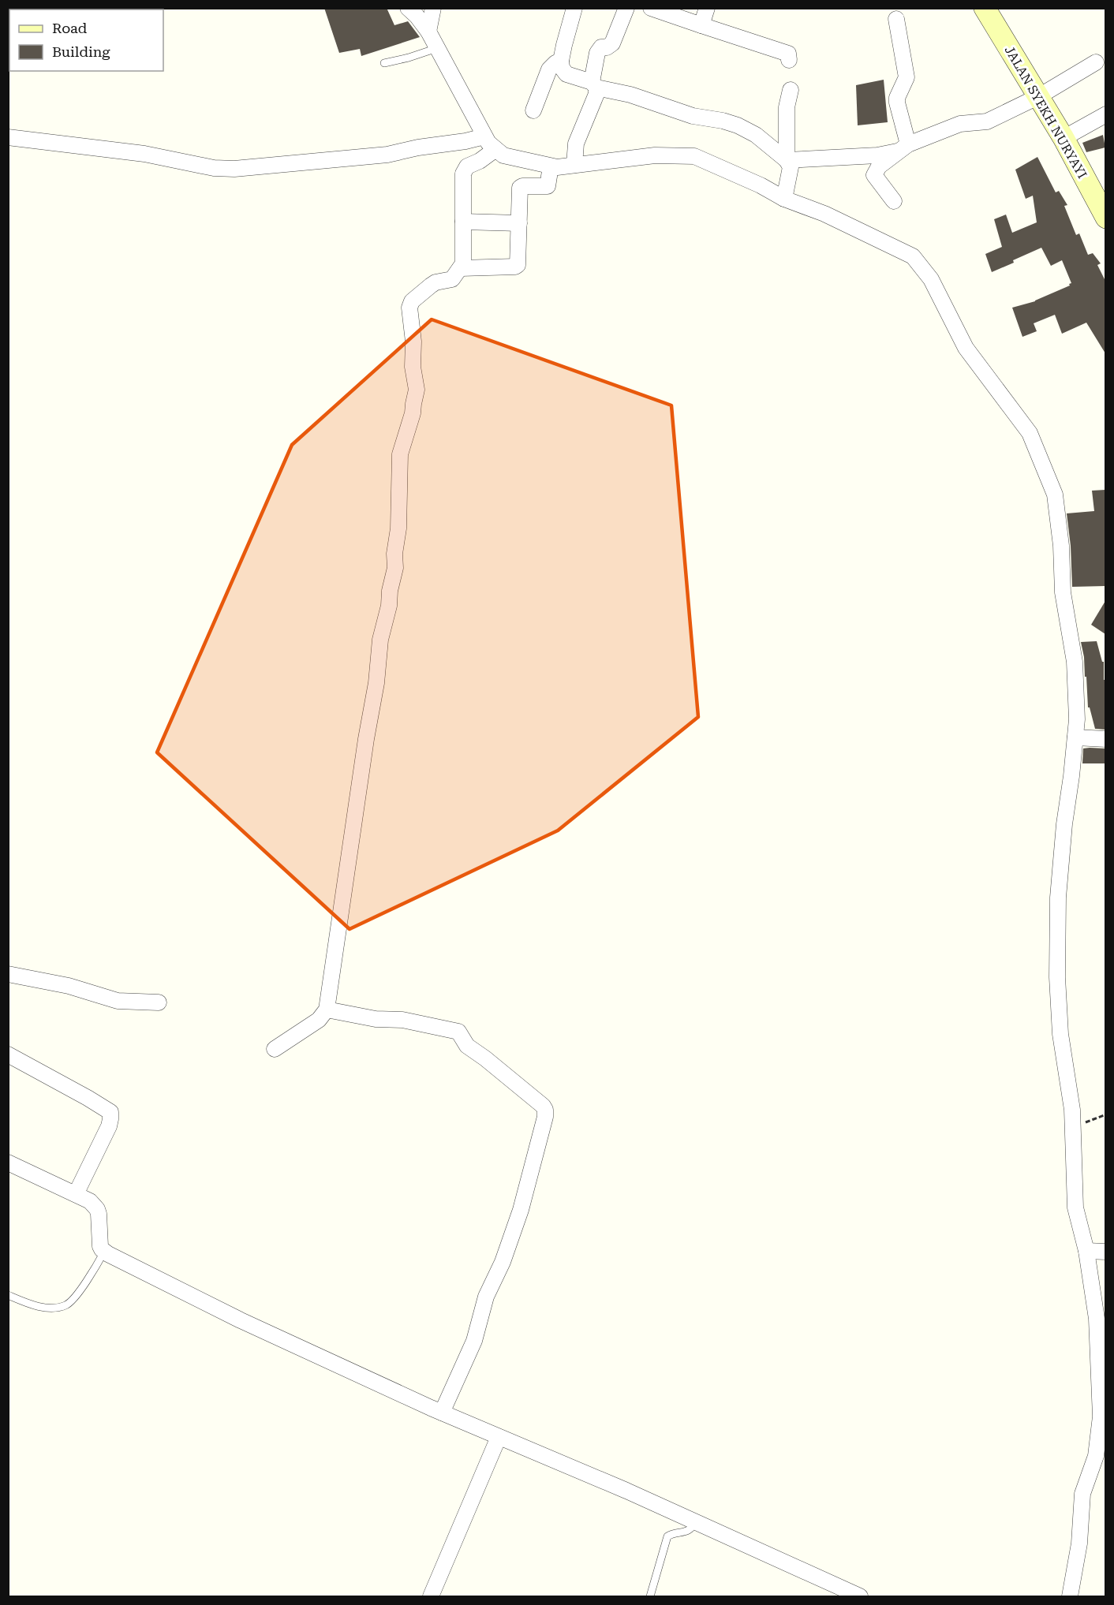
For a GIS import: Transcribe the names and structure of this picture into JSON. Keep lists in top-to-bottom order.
{
  "streets": {
    "main road": ["JALAN SYEKH NURYAYI"]
  },
  "legend": ["Road", "Building"]
}
